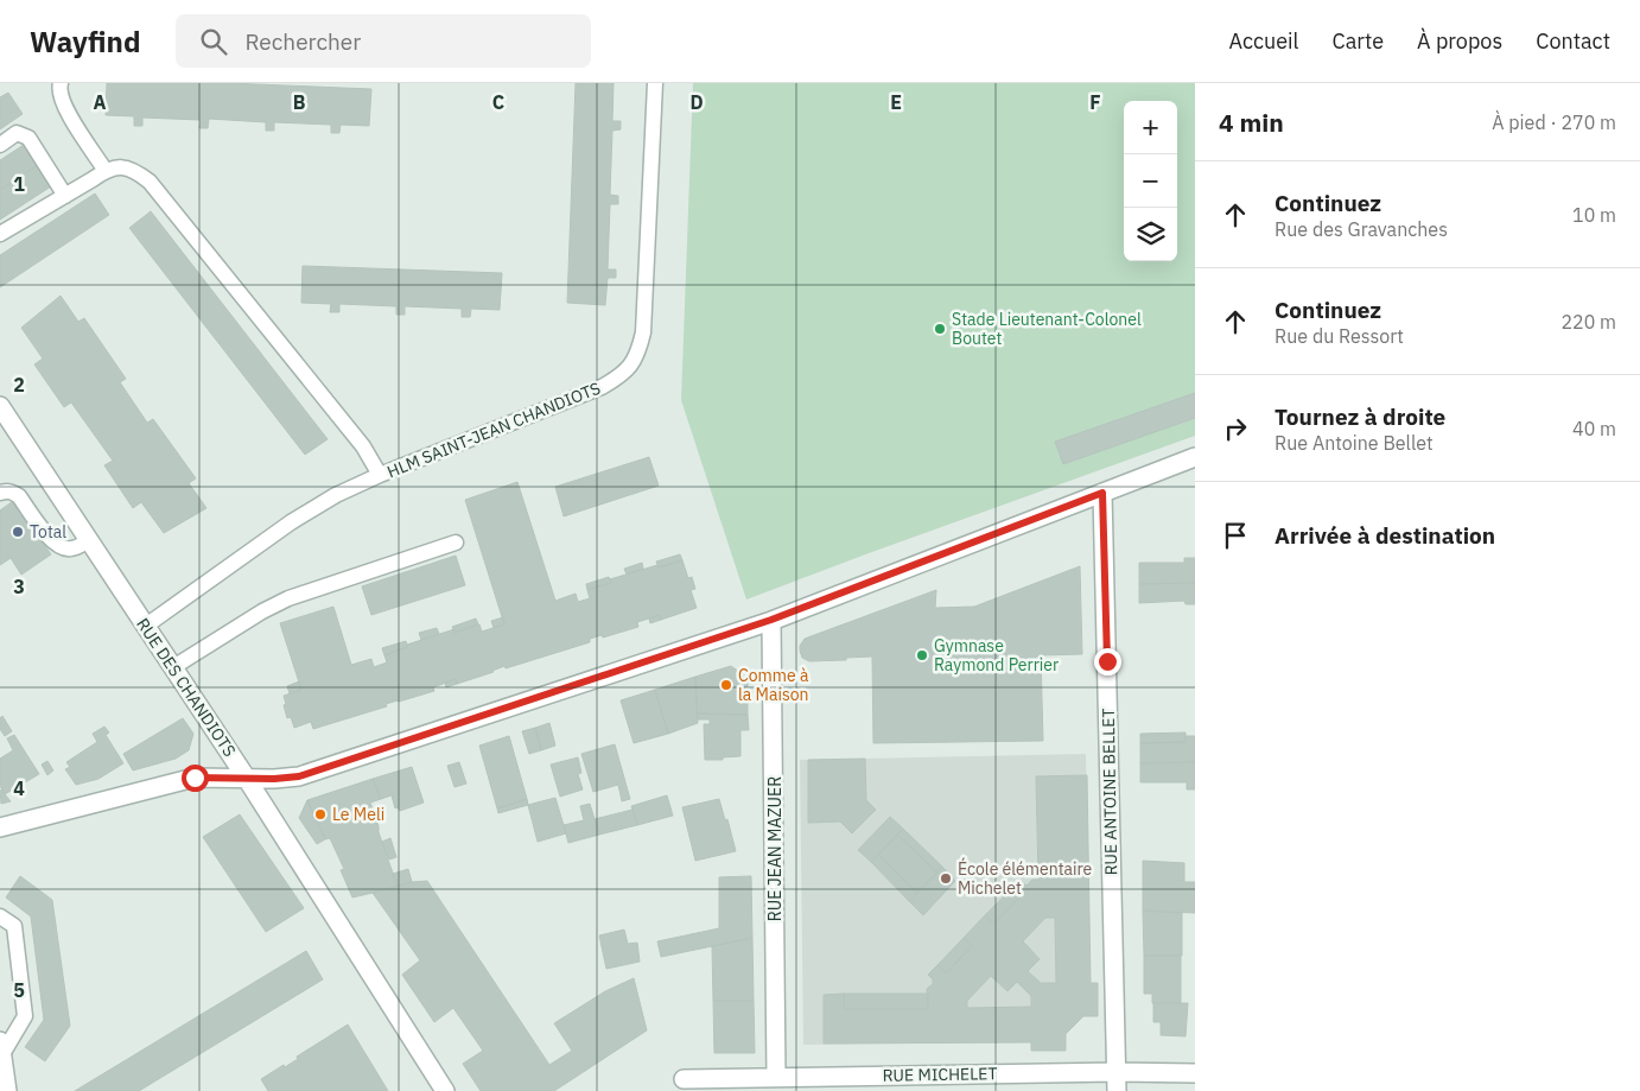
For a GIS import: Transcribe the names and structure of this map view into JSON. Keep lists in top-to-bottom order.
{
  "streets": {
    "street": [
      "RUE DES CHANDIOTS",
      "RUE ANTOINE BELLET",
      "RUE JEAN MAZUER",
      "RUE MICHELET"
    ],
    "lane": ["HLM SAINT-JEAN CHANDIOTS"]
  },
  "crossings": [
    ["HLM SAINT-JEAN CHANDIOTS", "RUE DES CHANDIOTS"],
    ["RUE ANTOINE BELLET", "RUE MICHELET"],
    ["RUE JEAN MAZUER", "RUE MICHELET"]
  ],
  "places": [
    "Stade Lieutenant-Colonel Boutet",
    "Total",
    "Gymnase Raymond Perrier",
    "Comme à la Maison",
    "Le Meli",
    "École élémentaire Michelet"
  ],
  "page": {
    "header": "Wayfind",
    "search": "Rechercher",
    "nav": [
      "Accueil",
      "Carte",
      "À propos",
      "Contact"
    ],
    "heading": ["4 min", "À pied · 270 m"],
    "map_buttons": ["+", "−"],
    "list": [
      ["Continuez", "Rue des Gravanches", "10 m"],
      ["Continuez", "Rue du Ressort", "220 m"],
      ["Tournez à droite", "Rue Antoine Bellet", "40 m"],
      "Arrivée à destination"
    ]
  },
  "grid": {
    "columns": [
      "A",
      "B",
      "C",
      "D",
      "E",
      "F"
    ],
    "rows": [
      "1",
      "2",
      "3",
      "4",
      "5"
    ]
  }
}
